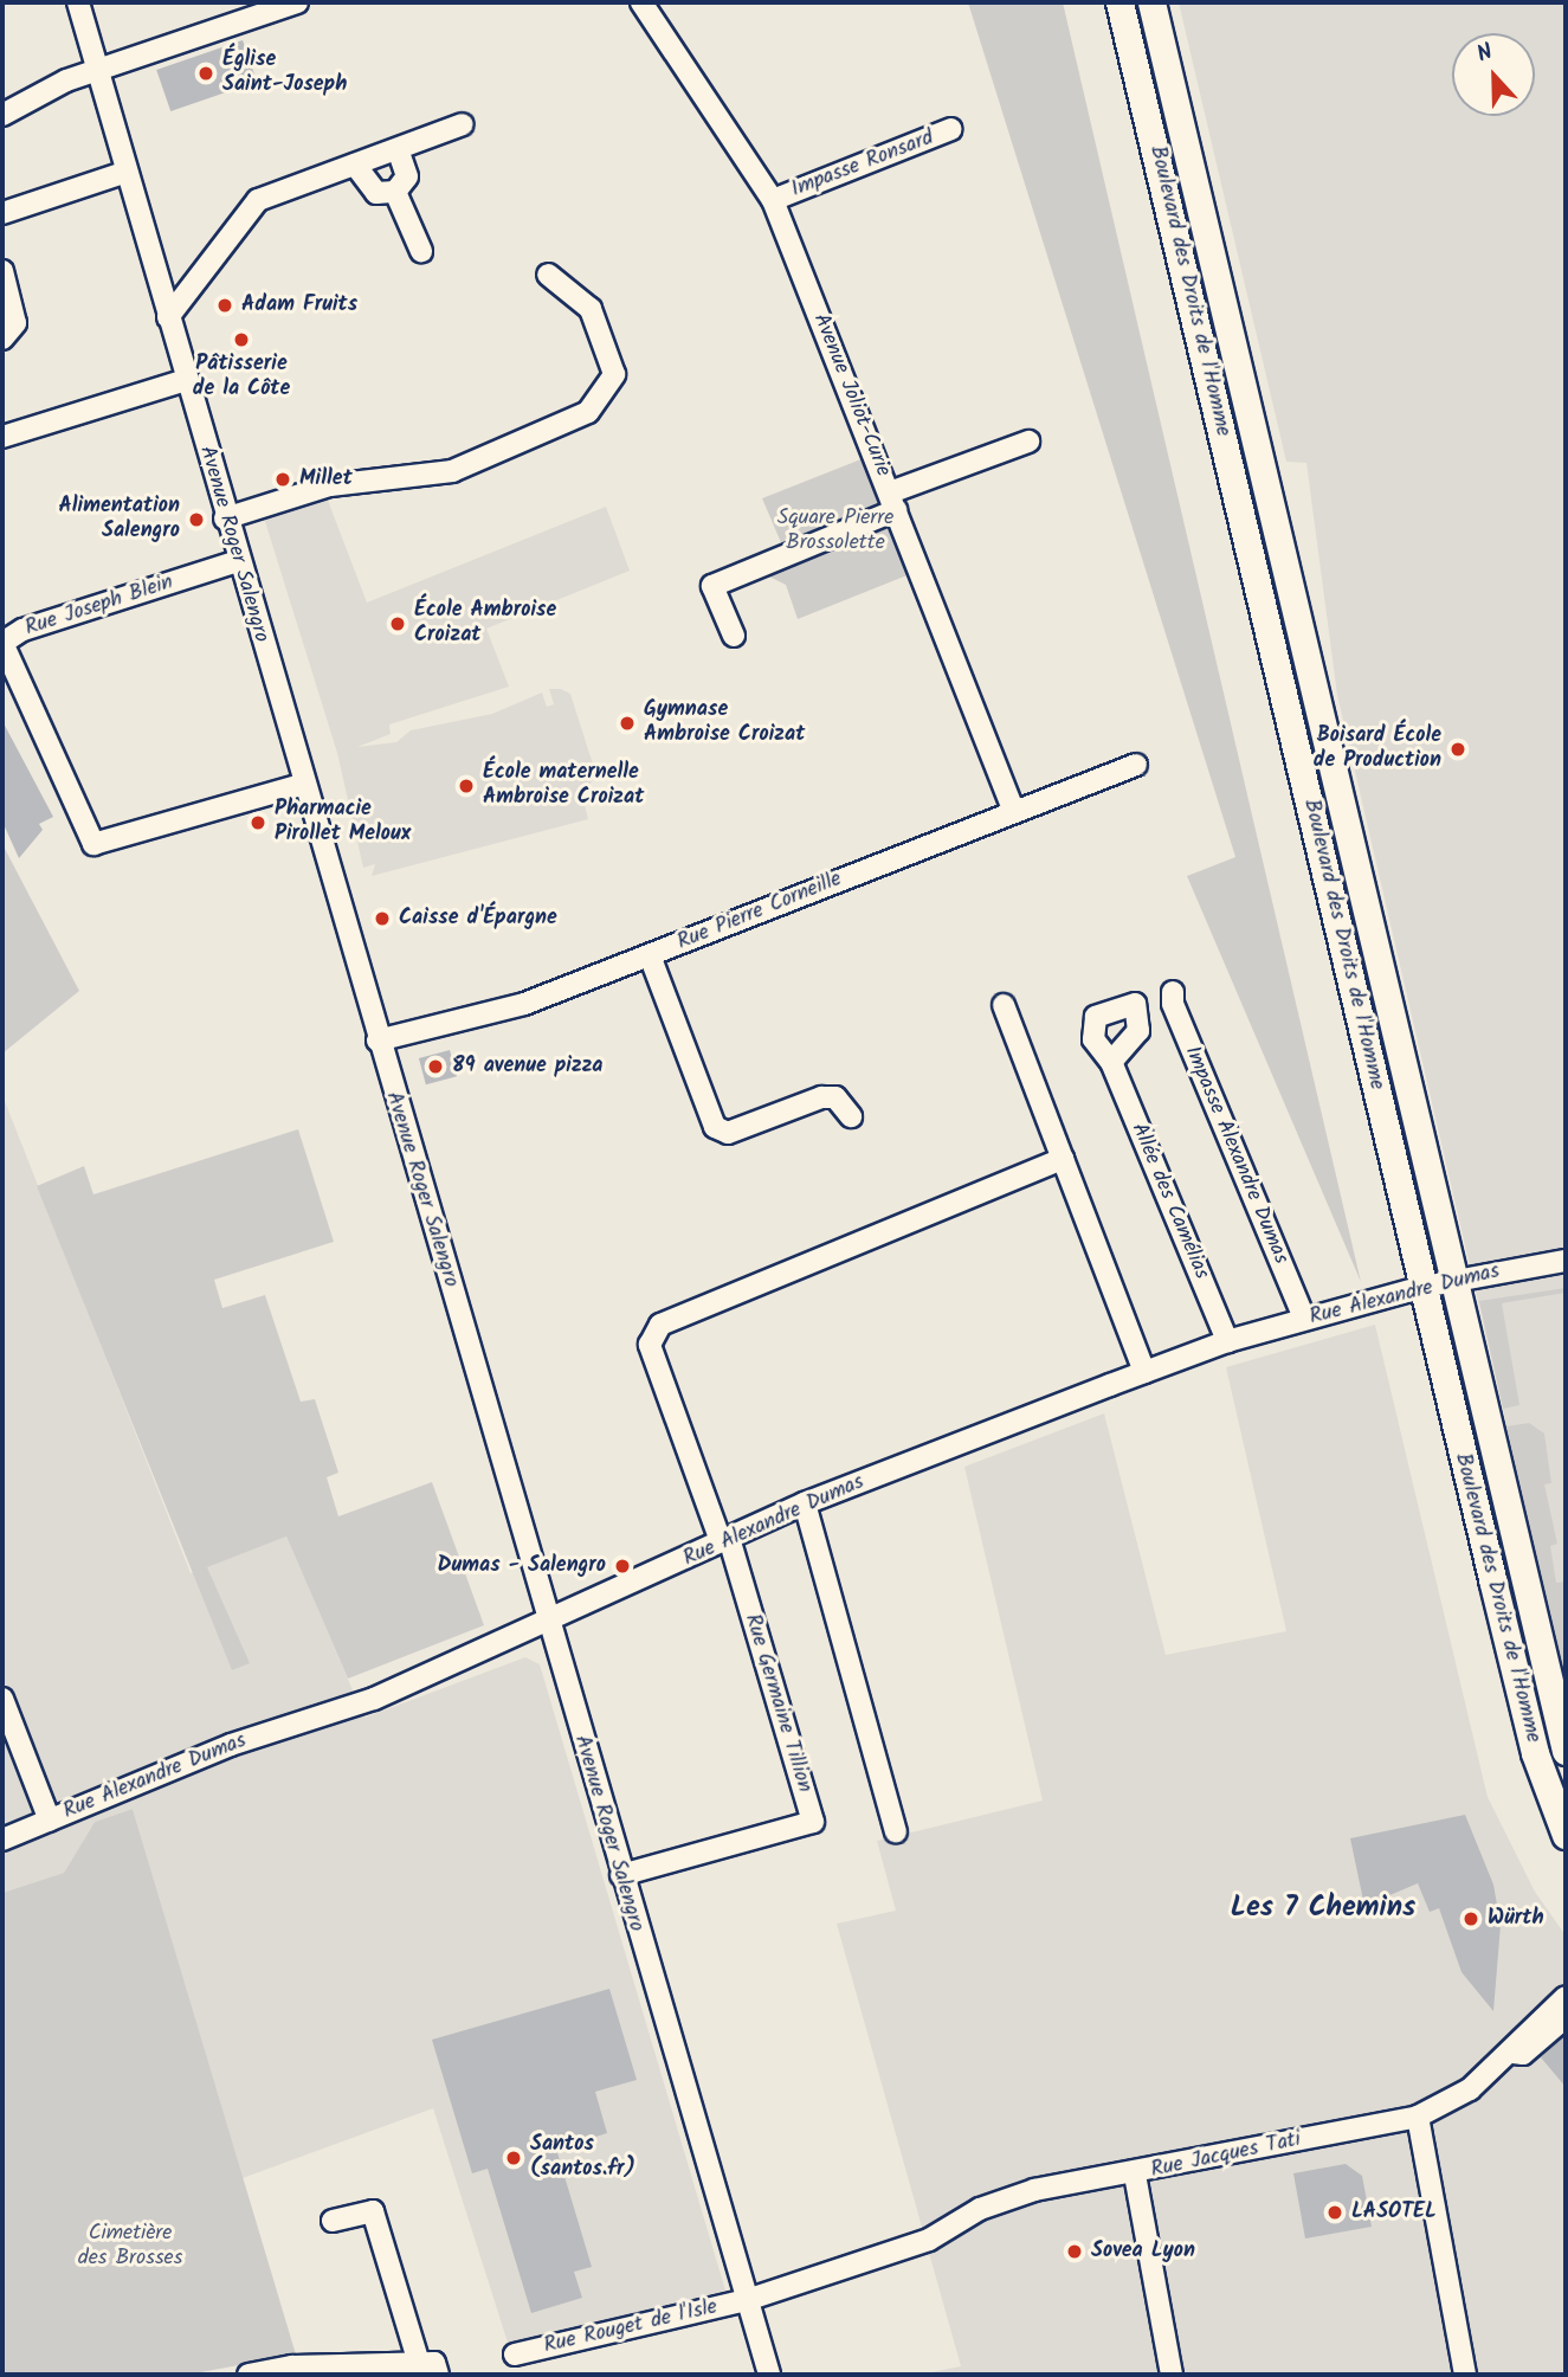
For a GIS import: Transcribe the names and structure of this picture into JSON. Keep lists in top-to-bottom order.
{
  "streets": {
    "main road": ["Boulevard des Droits de l'Homme"],
    "street": [
      "Impasse Ronsard",
      "Avenue Joliot-Curie",
      "Avenue Roger Salengro",
      "Rue Joseph Blein",
      "Rue Pierre Corneille",
      "Impasse Alexandre Dumas",
      "Allée des Camélias",
      "Rue Alexandre Dumas",
      "Rue Germaine Tillion",
      "Rue Jacques Tati",
      "Rue Rouget de l'Isle"
    ]
  },
  "crossings": [
    ["Impasse Ronsard", "Avenue Joliot-Curie"],
    ["Boulevard des Droits de l'Homme", "Rue Alexandre Dumas"],
    ["Avenue Joliot-Curie", "Rue Pierre Corneille"],
    ["Avenue Roger Salengro", "Rue Joseph Blein"],
    ["Avenue Roger Salengro", "Rue Pierre Corneille"],
    ["Avenue Roger Salengro", "Rue Alexandre Dumas"],
    ["Avenue Roger Salengro", "Rue Germaine Tillion"],
    ["Avenue Roger Salengro", "Rue Jacques Tati"],
    ["Avenue Roger Salengro", "Rue Rouget de l'Isle"],
    ["Impasse Alexandre Dumas", "Rue Alexandre Dumas"],
    ["Allée des Camélias", "Rue Alexandre Dumas"],
    ["Rue Alexandre Dumas", "Rue Germaine Tillion"],
    ["Rue Jacques Tati", "Rue Rouget de l'Isle"]
  ],
  "districts": ["Les 7 Chemins"],
  "parks": ["Square Pierre Brossolette", "Cimetière des Brosses"],
  "places": [
    "Église Saint-Joseph",
    "Adam Fruits",
    "Pâtisserie de la Côte",
    "Millet",
    "Alimentation Salengro",
    "École Ambroise Croizat",
    "Gymnase Ambroise Croizat",
    "Boisard École de Production",
    "École maternelle Ambroise Croizat",
    "Pharmacie Pirollet Meloux",
    "Caisse d'Épargne",
    "89 avenue pizza",
    "Dumas - Salengro",
    "Würth",
    "Santos (santos.fr)",
    "LASOTEL",
    "Sovea Lyon"
  ],
  "north": "top"
}
